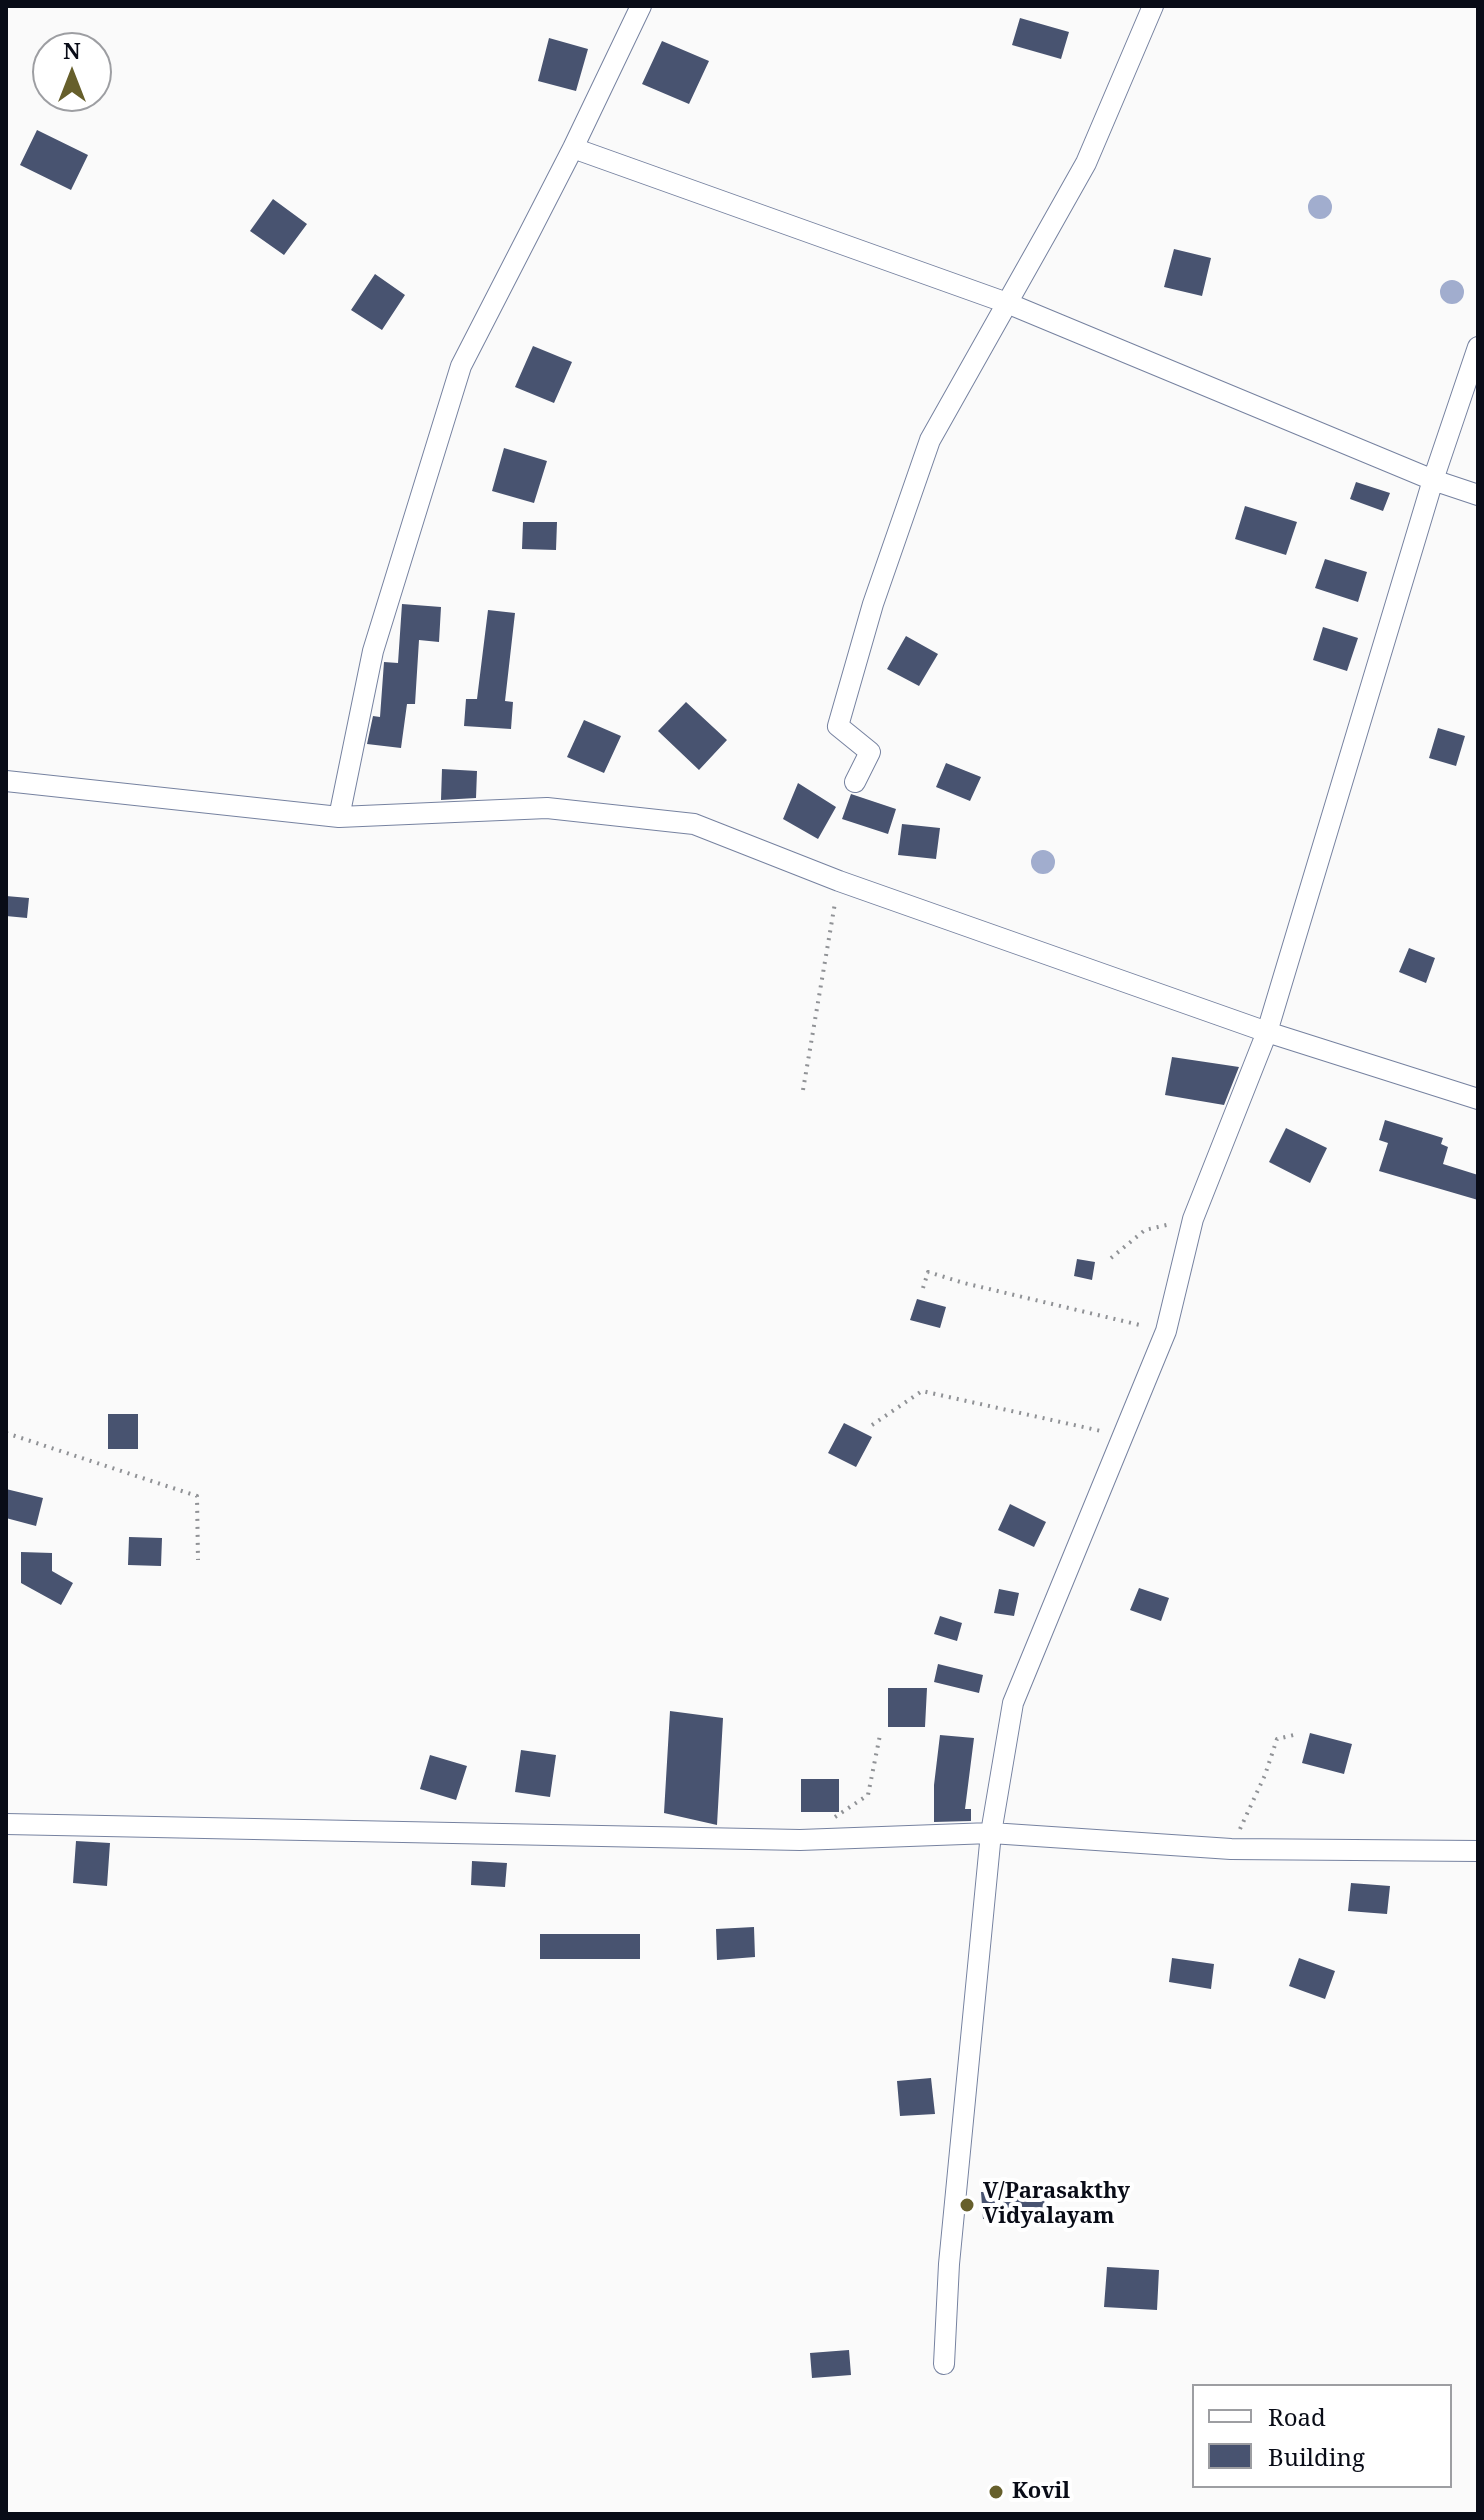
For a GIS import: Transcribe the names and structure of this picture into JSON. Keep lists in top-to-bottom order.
{
  "places": ["V/Parasakthy Vidyalayam", "Kovil"],
  "legend": ["Road", "Building"],
  "north": "top"
}
